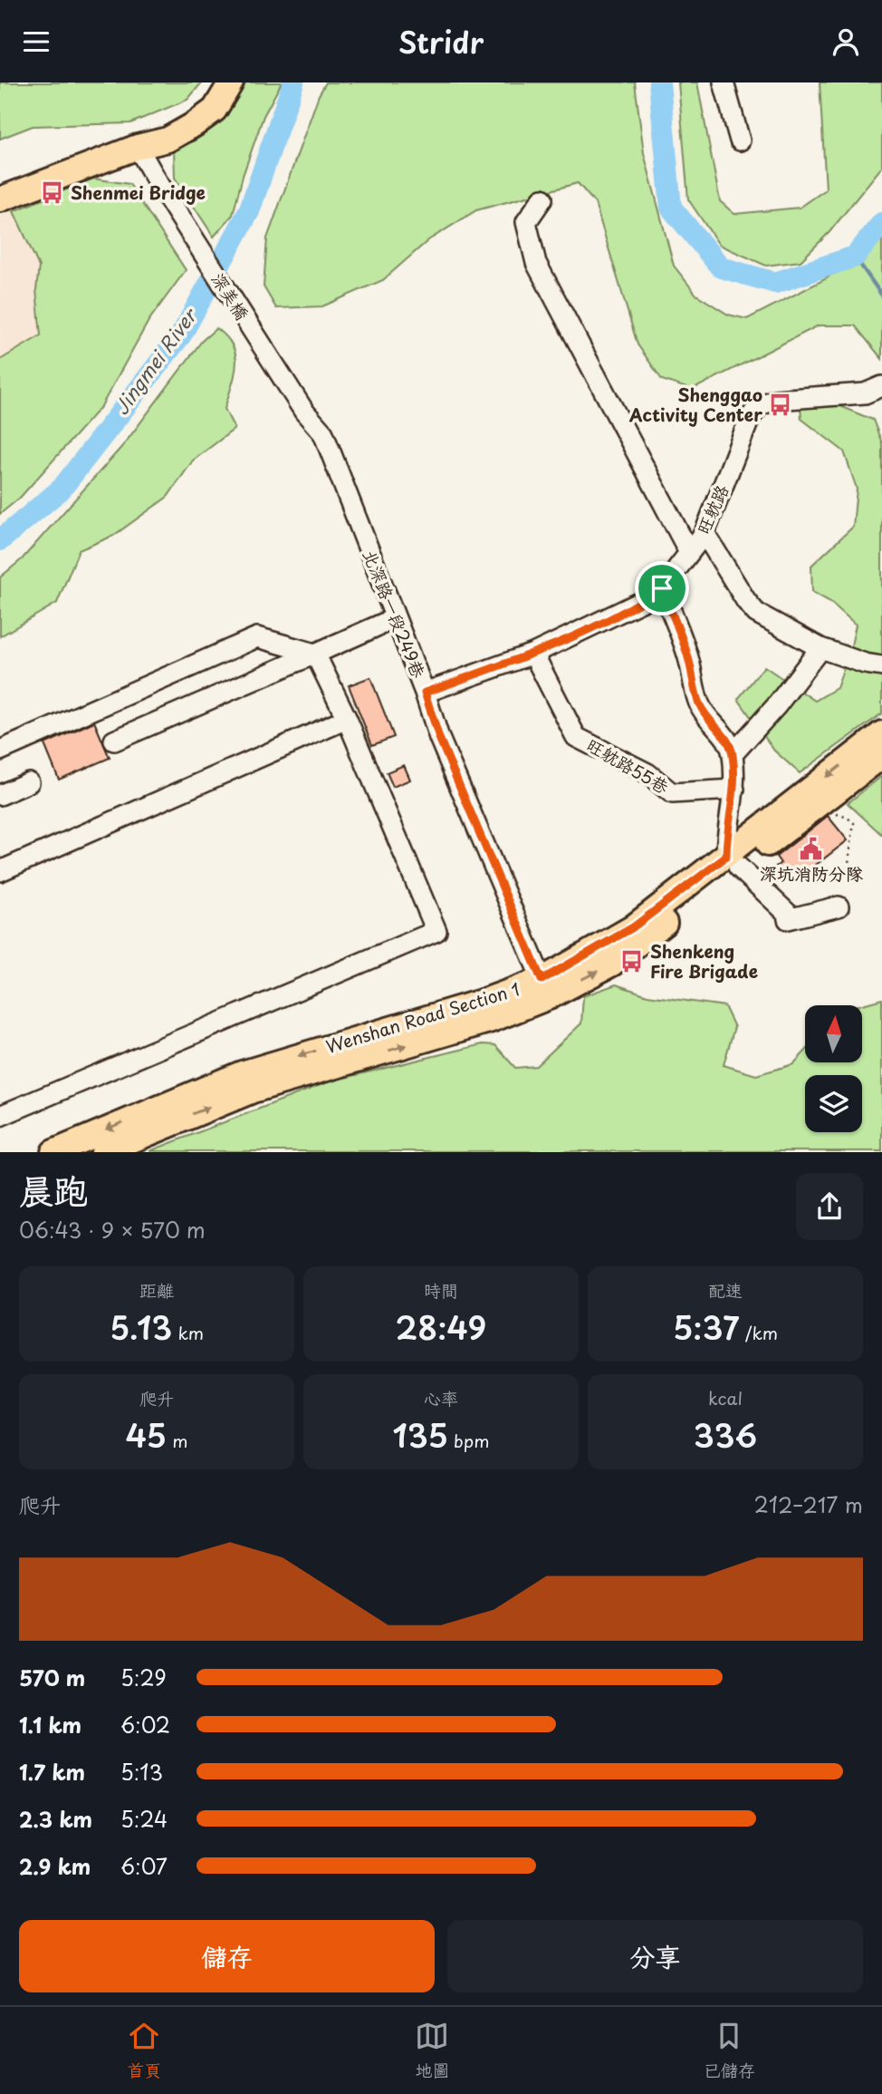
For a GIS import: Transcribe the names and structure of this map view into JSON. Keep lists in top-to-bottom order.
{
  "streets": {
    "main road": ["Wenshan Road Section 1"],
    "street": [
      "深美橋",
      "旺躭路",
      "北深路一段249巷",
      "旺躭路55巷"
    ]
  },
  "crossings": [
    ["深美橋", "北深路一段249巷"],
    ["旺躭路", "北深路一段249巷"],
    ["旺躭路", "旺躭路55巷"],
    ["北深路一段249巷", "Wenshan Road Section 1"]
  ],
  "water": ["Jingmei River"],
  "places": {
    "bus stop": ["Shenmei Bridge", "Shenggao Activity Center", "Shenkeng Fire Brigade"],
    "public building": ["深坑消防分隊"]
  },
  "north": "top",
  "page": {
    "header": "Stridr",
    "heading": ["晨跑", "06:43 · 9 × 570 m"],
    "stats": [
      ["距離", "5.13 km"],
      ["時間", "28:49"],
      ["配速", "5:37 /km"],
      ["爬升", "45 m"],
      ["心率", "135 bpm"],
      ["kcal", "336"]
    ],
    "chart": ["爬升", "212–217 m"],
    "list": [
      {
        "name": "570 m",
        "note": "5:29"
      },
      {
        "name": "1.1 km",
        "note": "6:02"
      },
      {
        "name": "1.7 km",
        "note": "5:13"
      },
      {
        "name": "2.3 km",
        "note": "5:24"
      },
      {
        "name": "2.9 km",
        "note": "6:07"
      }
    ],
    "buttons": ["儲存", "分享"],
    "tabs": ["首頁", "地圖", "已儲存"]
  }
}
